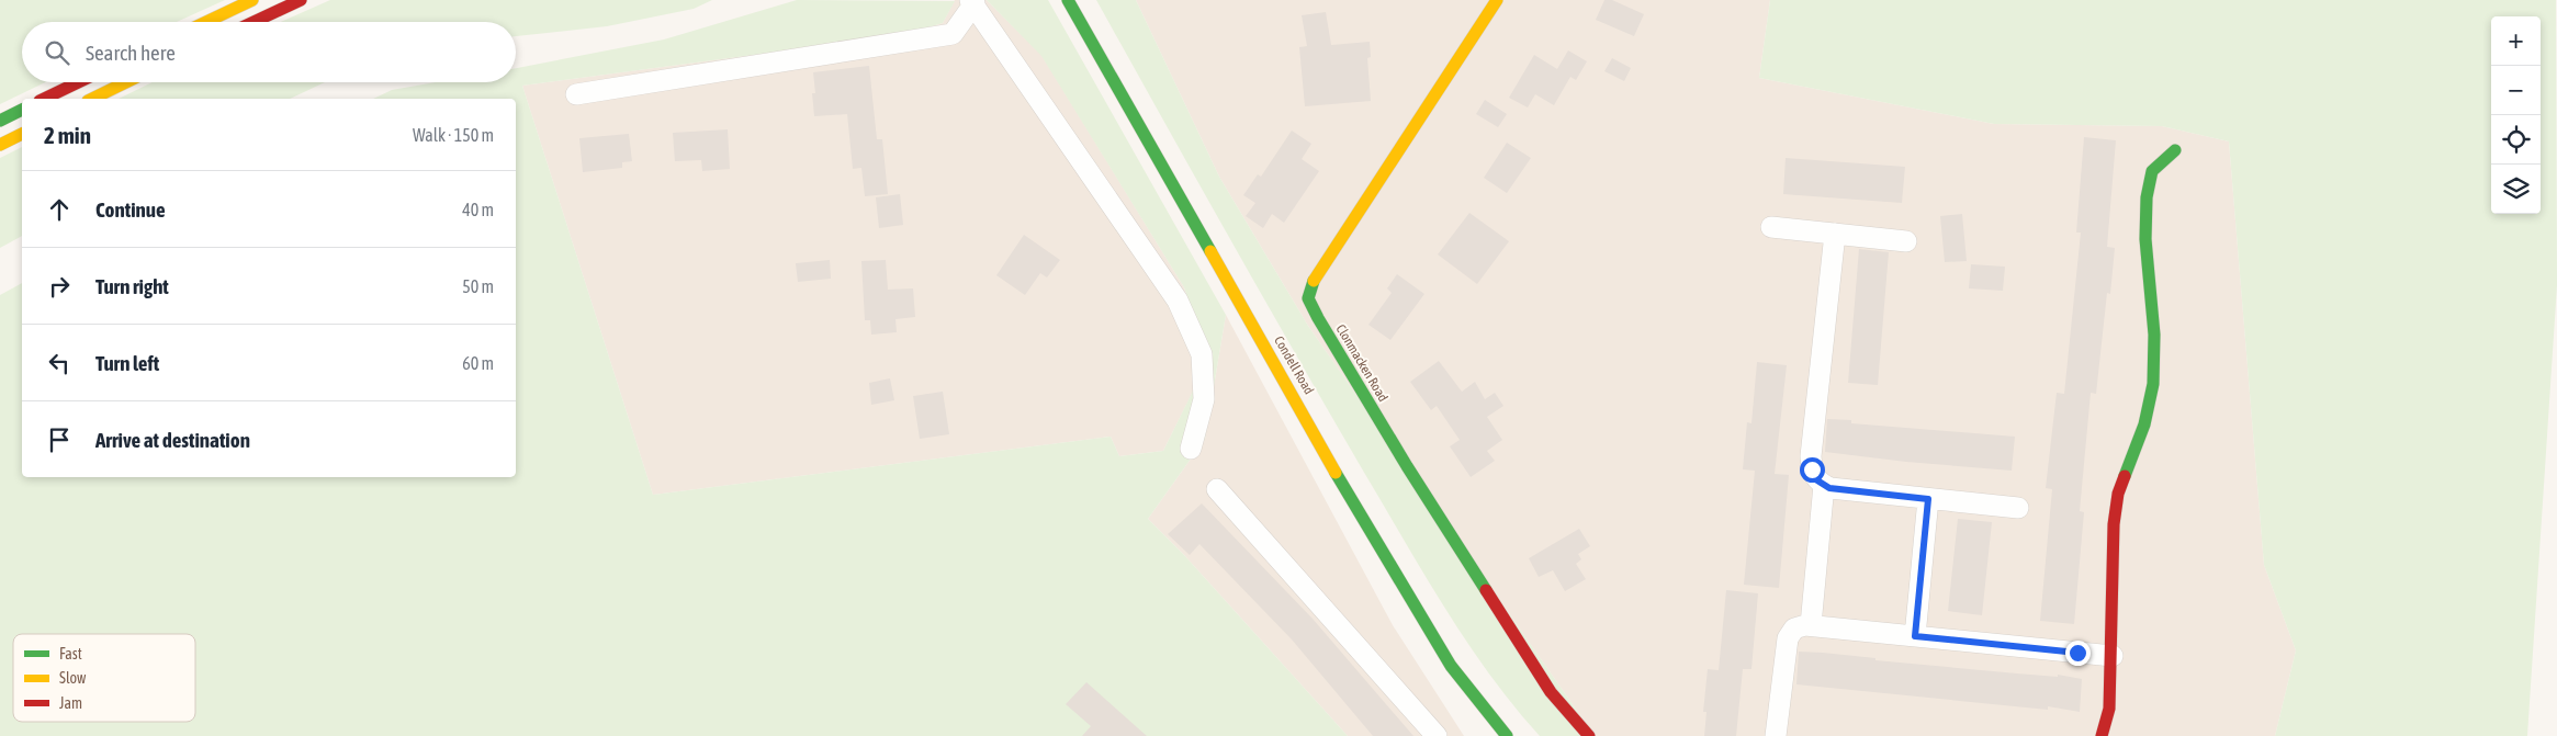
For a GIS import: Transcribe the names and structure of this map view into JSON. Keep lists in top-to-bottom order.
{
  "streets": {
    "main road": ["Clonmacken Road", "Condell Road"]
  },
  "legend": ["Fast", "Slow", "Jam"],
  "page": {
    "map_buttons": ["+", "−"],
    "search": "Search here",
    "heading": ["2 min", "Walk · 150 m"],
    "list": [
      ["Continue", "40 m"],
      ["Turn right", "50 m"],
      ["Turn left", "60 m"],
      "Arrive at destination"
    ]
  }
}
